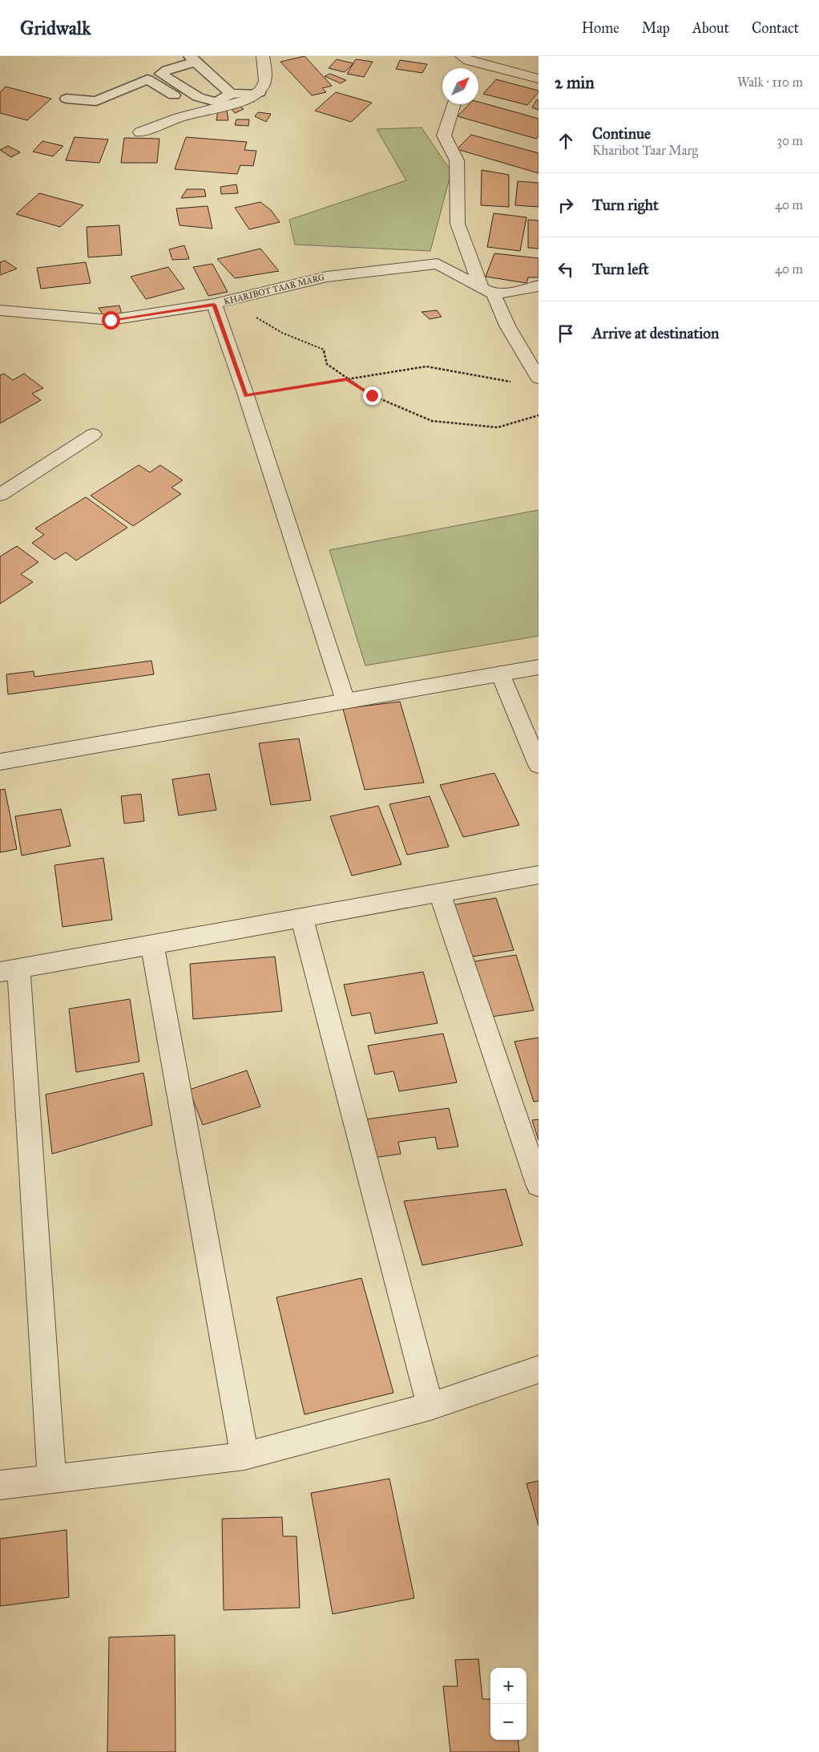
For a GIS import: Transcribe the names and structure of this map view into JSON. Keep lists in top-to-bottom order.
{
  "streets": {
    "street": ["KHARIBOT TAAR MARG"]
  },
  "north": "top right",
  "page": {
    "header": "Gridwalk",
    "nav": [
      "Home",
      "Map",
      "About",
      "Contact"
    ],
    "heading": ["2 min", "Walk · 110 m"],
    "list": [
      ["Continue", "Kharibot Taar Marg", "30 m"],
      ["Turn right", "40 m"],
      ["Turn left", "40 m"],
      "Arrive at destination"
    ],
    "map_buttons": ["+", "−"]
  }
}
